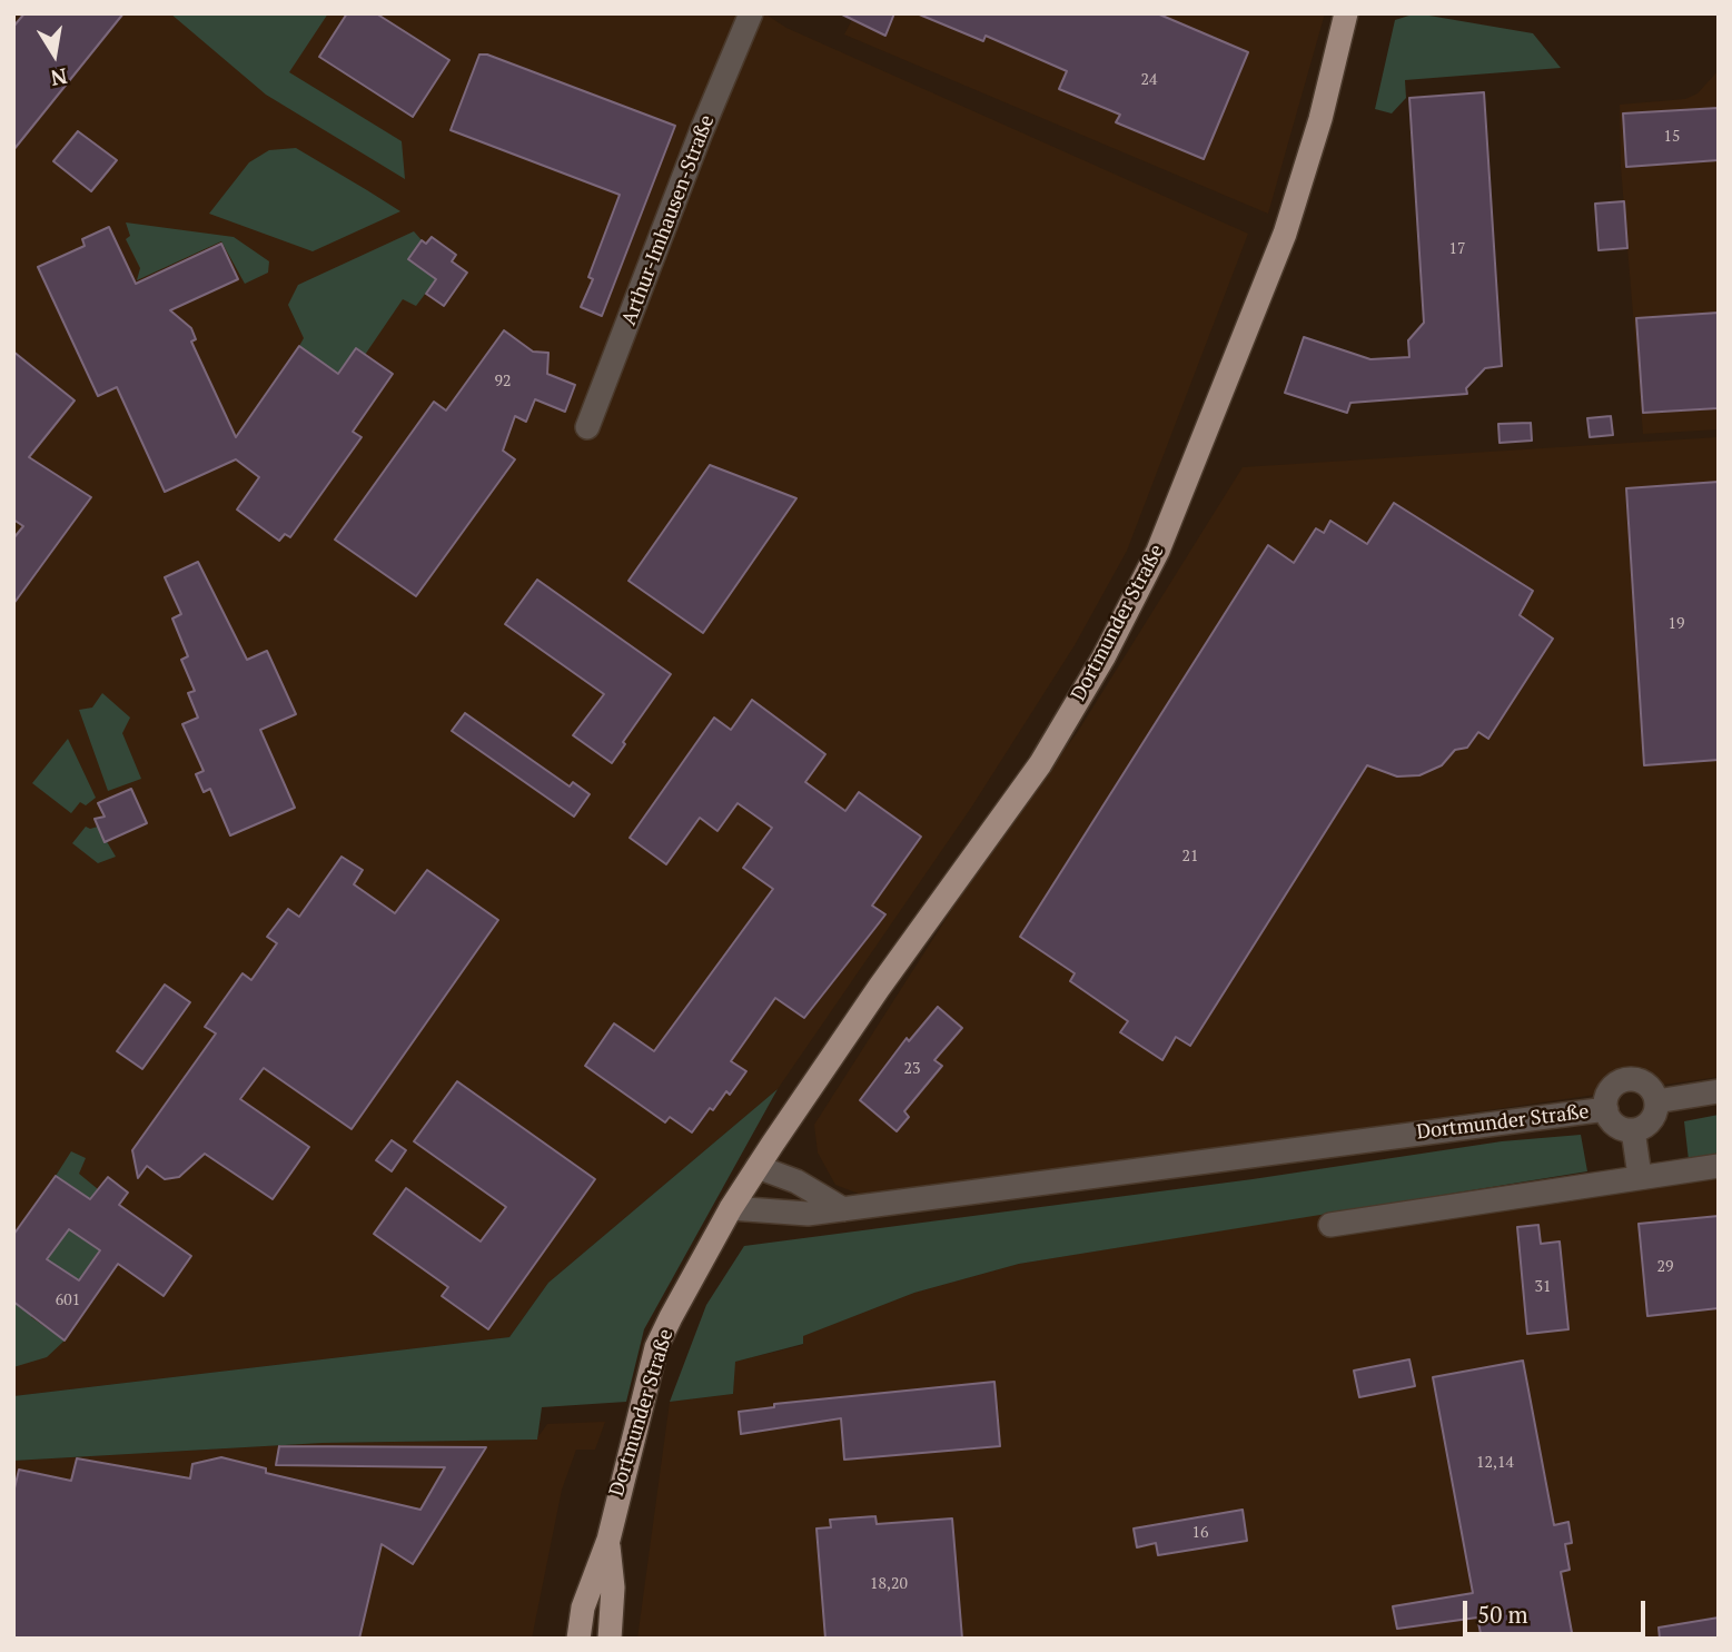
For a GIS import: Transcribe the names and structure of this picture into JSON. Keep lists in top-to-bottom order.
{
  "streets": {
    "main road": ["Dortmunder Straße"],
    "street": ["Arthur-Imhausen-Straße"]
  },
  "house_numbers": [
    "24",
    "15",
    "17",
    "92",
    "19",
    "21",
    "23",
    "29",
    "31",
    "601",
    "12,14",
    "16",
    "18,20"
  ],
  "scale_bar": "50 m",
  "north": "bottom"
}
